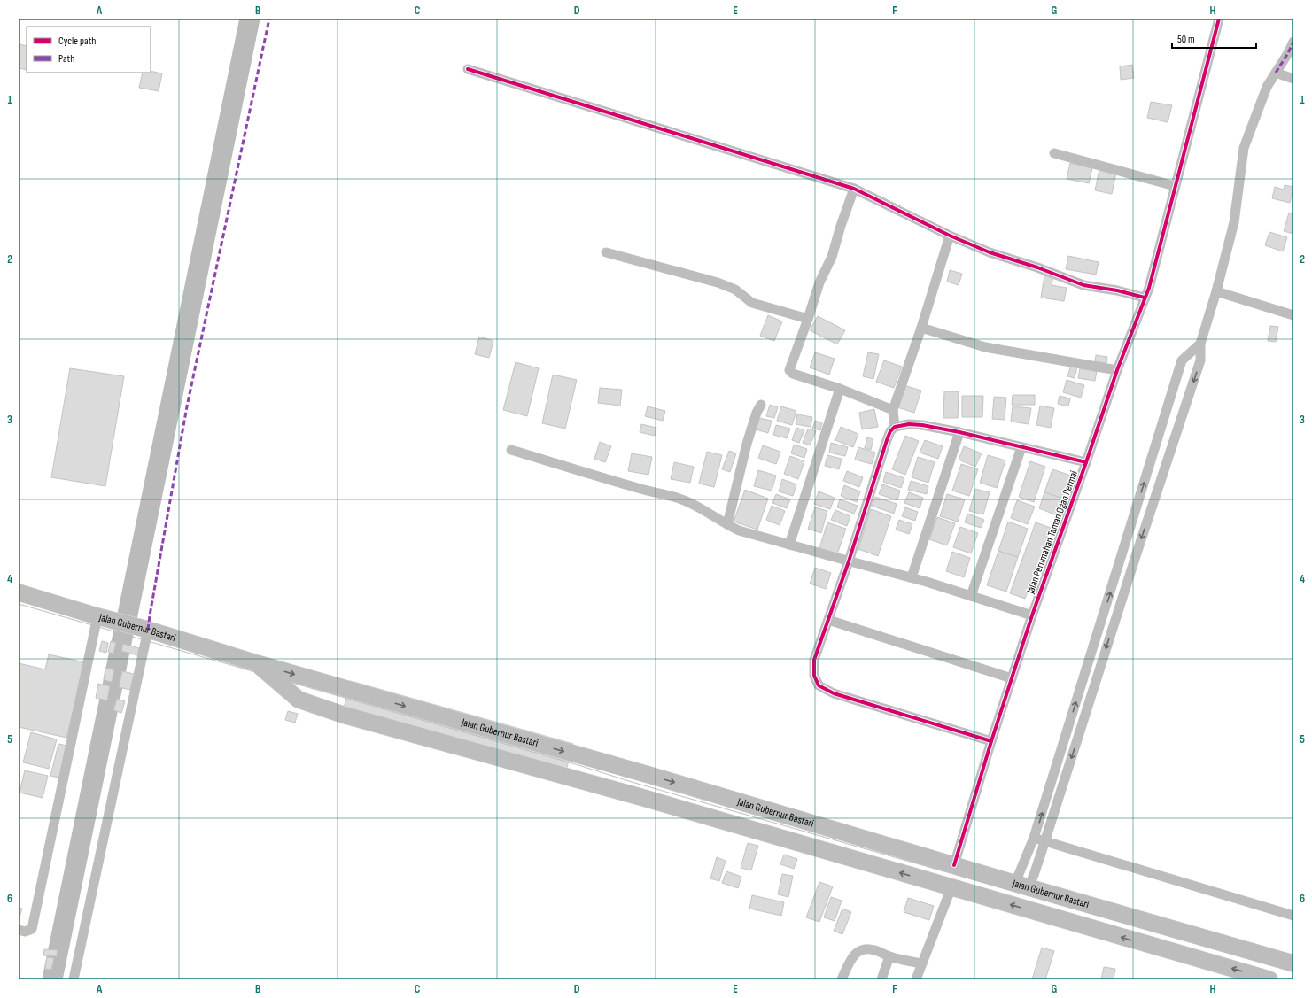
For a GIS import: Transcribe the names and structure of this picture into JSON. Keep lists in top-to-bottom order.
{
  "streets": {
    "highway": ["Jalan Gubernur Bastari"],
    "street": ["Jalan Perumahan Taman Ogan Permai"]
  },
  "crossings": [
    ["Jalan Perumahan Taman Ogan Permai", "Jalan Gubernur Bastari"]
  ],
  "legend": ["Cycle path", "Path"],
  "scale_bar": "50 m",
  "grid": {
    "columns": [
      "A",
      "B",
      "C",
      "D",
      "E",
      "F",
      "G",
      "H"
    ],
    "rows": [
      "1",
      "2",
      "3",
      "4",
      "5",
      "6"
    ]
  }
}
